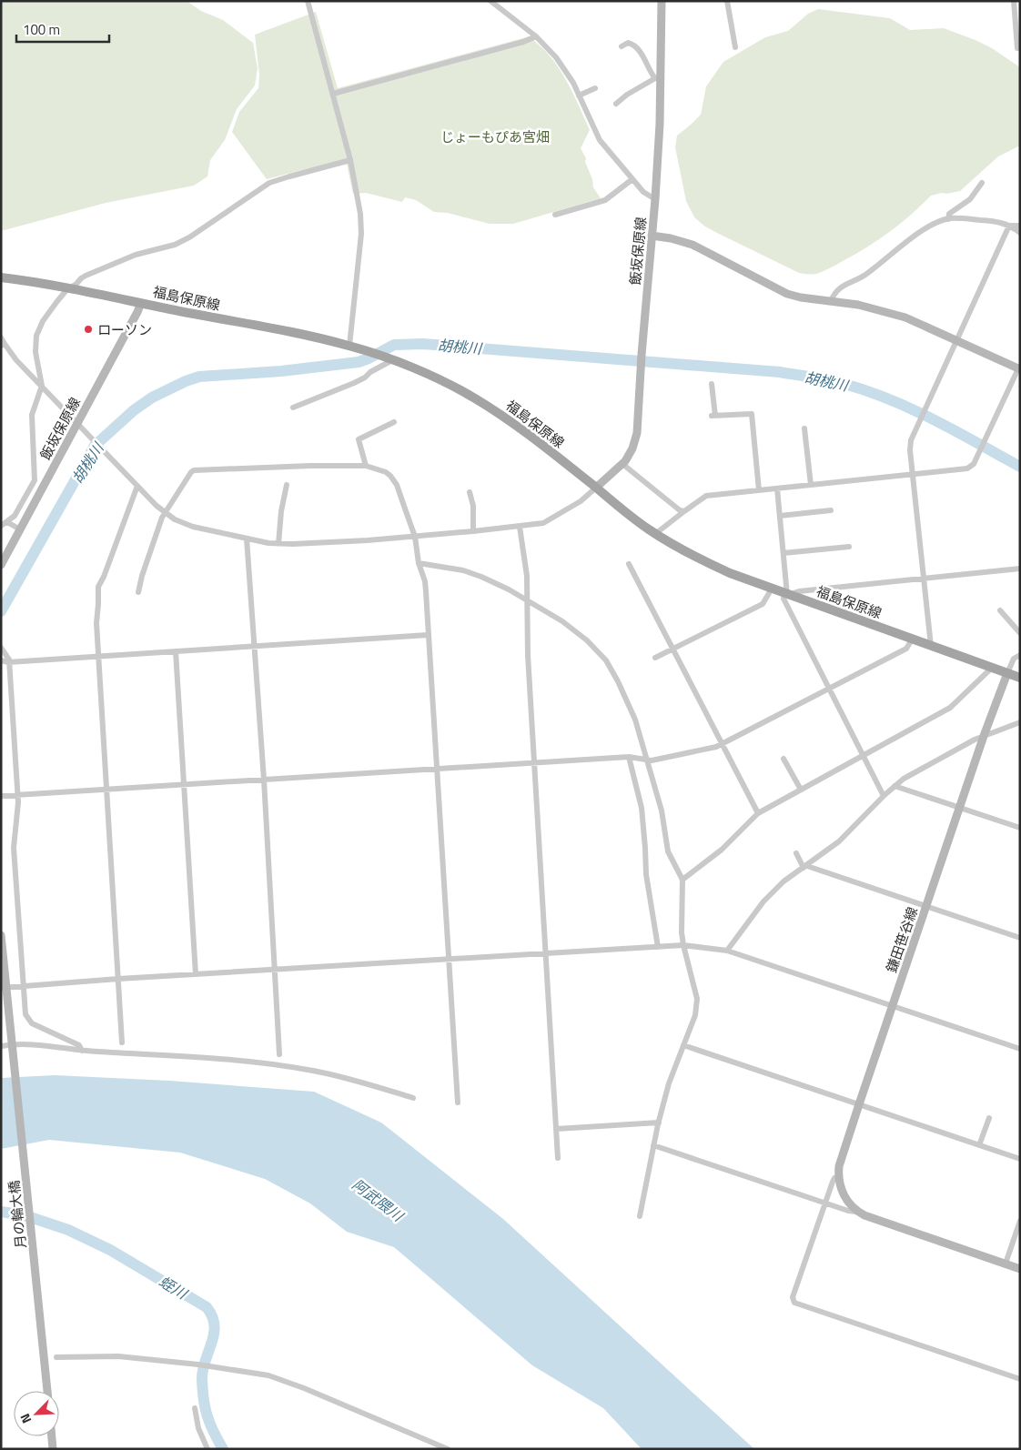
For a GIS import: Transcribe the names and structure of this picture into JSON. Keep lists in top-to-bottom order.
{
  "streets": {
    "main road": [
      "飯坂保原線",
      "福島保原線",
      "鎌田笹谷線",
      "月の輪大橋"
    ]
  },
  "crossings": [
    ["飯坂保原線", "福島保原線"],
    ["福島保原線", "鎌田笹谷線"]
  ],
  "water": ["胡桃川", "阿武隈川", "蛭川"],
  "parks": ["じょーもぴあ宮畑"],
  "places": ["ローソン"],
  "scale_bar": "100 m",
  "north": "bottom left"
}
